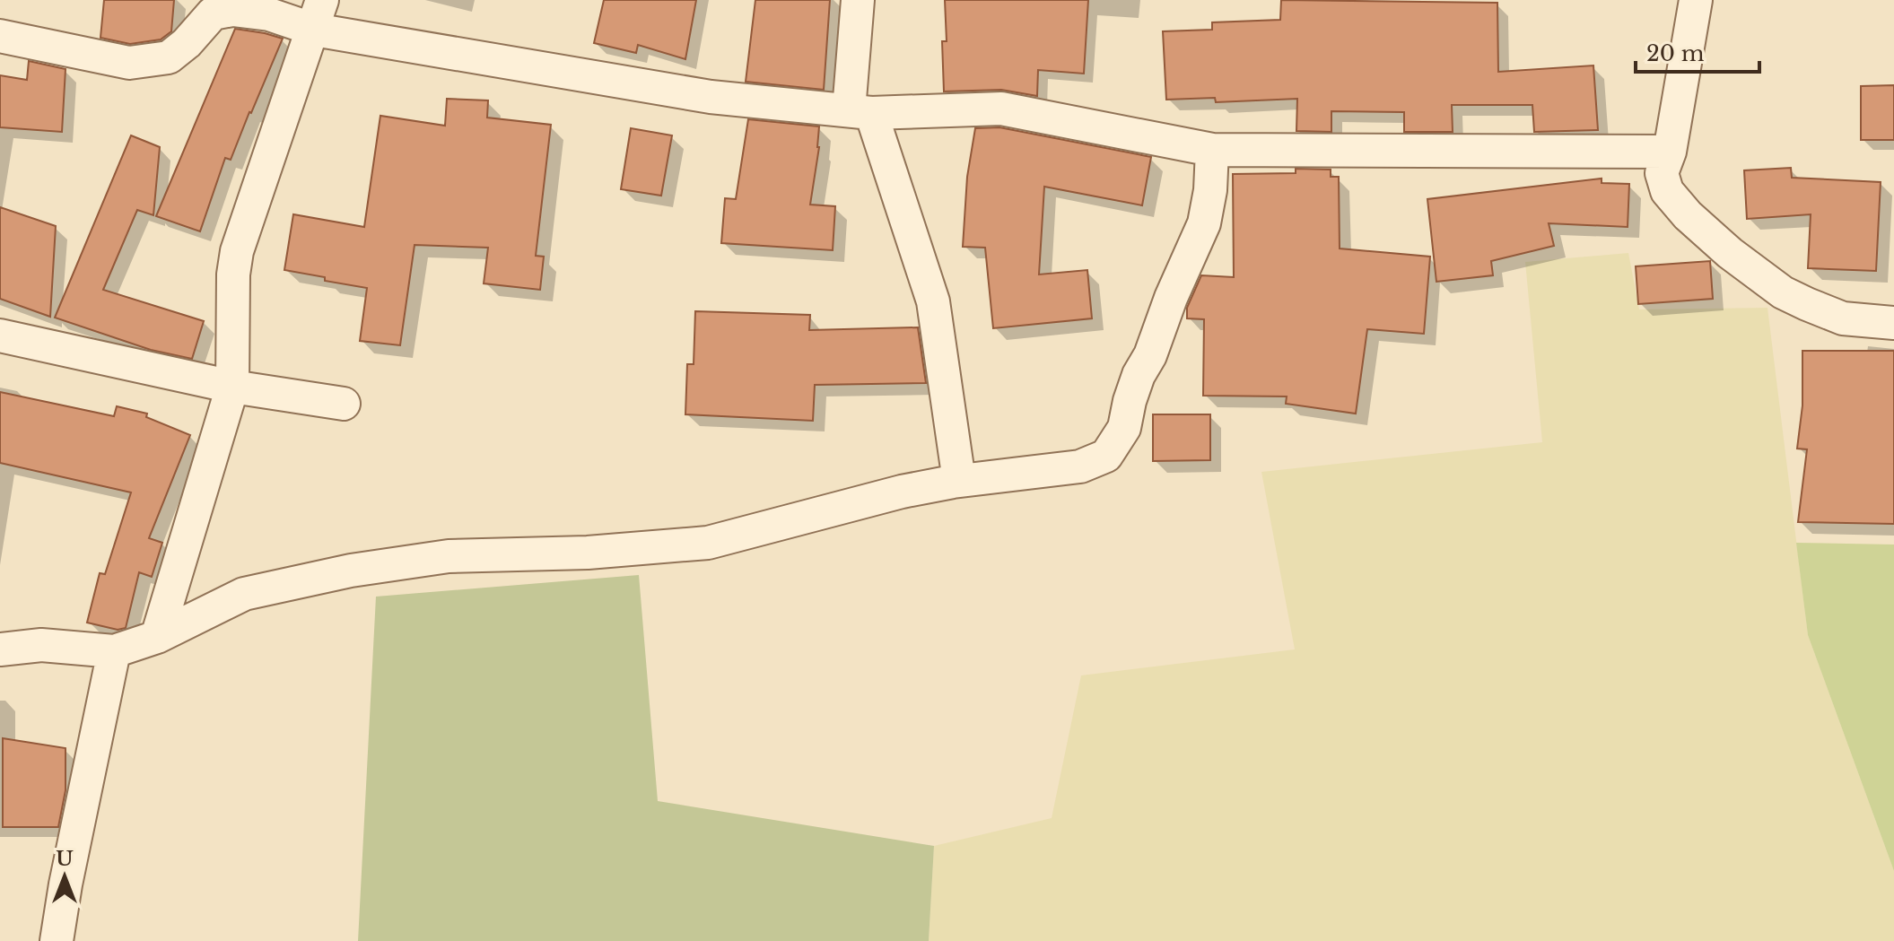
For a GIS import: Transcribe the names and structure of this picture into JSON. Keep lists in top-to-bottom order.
{
  "scale_bar": "20 m",
  "north": "top"
}
